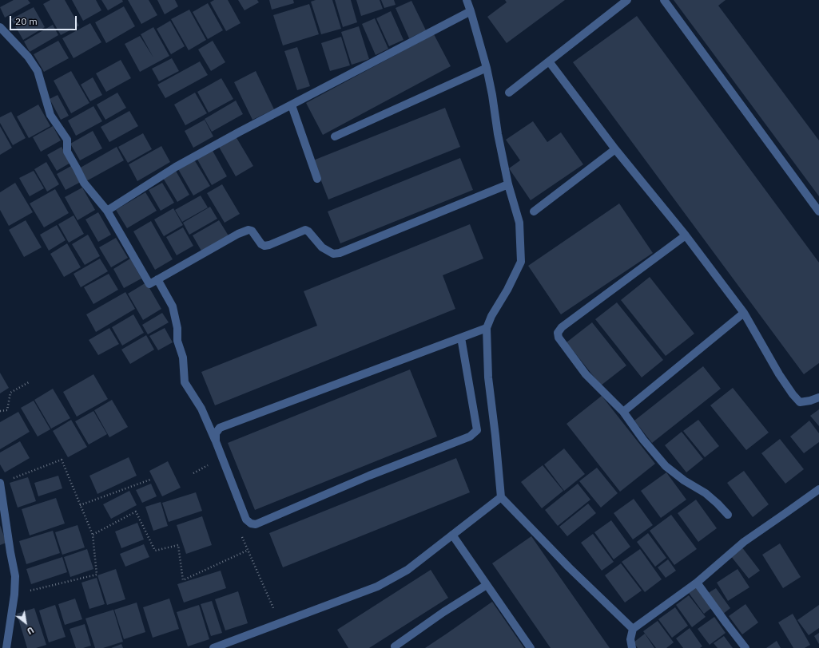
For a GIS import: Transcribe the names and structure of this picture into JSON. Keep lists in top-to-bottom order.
{
  "scale_bar": "20 m",
  "north": "bottom right"
}
